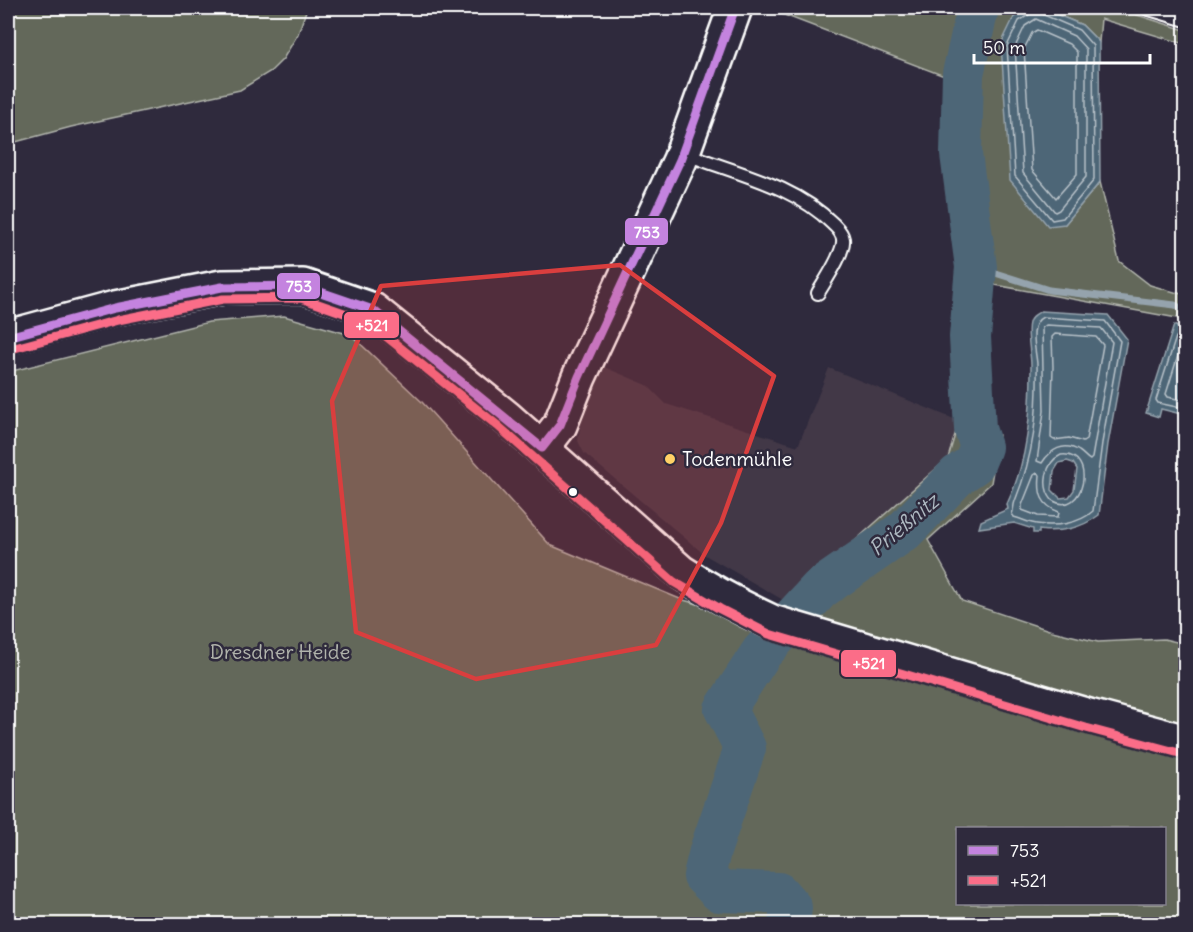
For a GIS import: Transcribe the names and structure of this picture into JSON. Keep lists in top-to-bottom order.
{
  "water": ["Prießnitz"],
  "parks": ["Dresdner Heide"],
  "places": ["Todenmühle"],
  "lines": ["transit line 753", "transit line +521"],
  "legend": ["753", "+521"],
  "scale_bar": "50 m"
}
